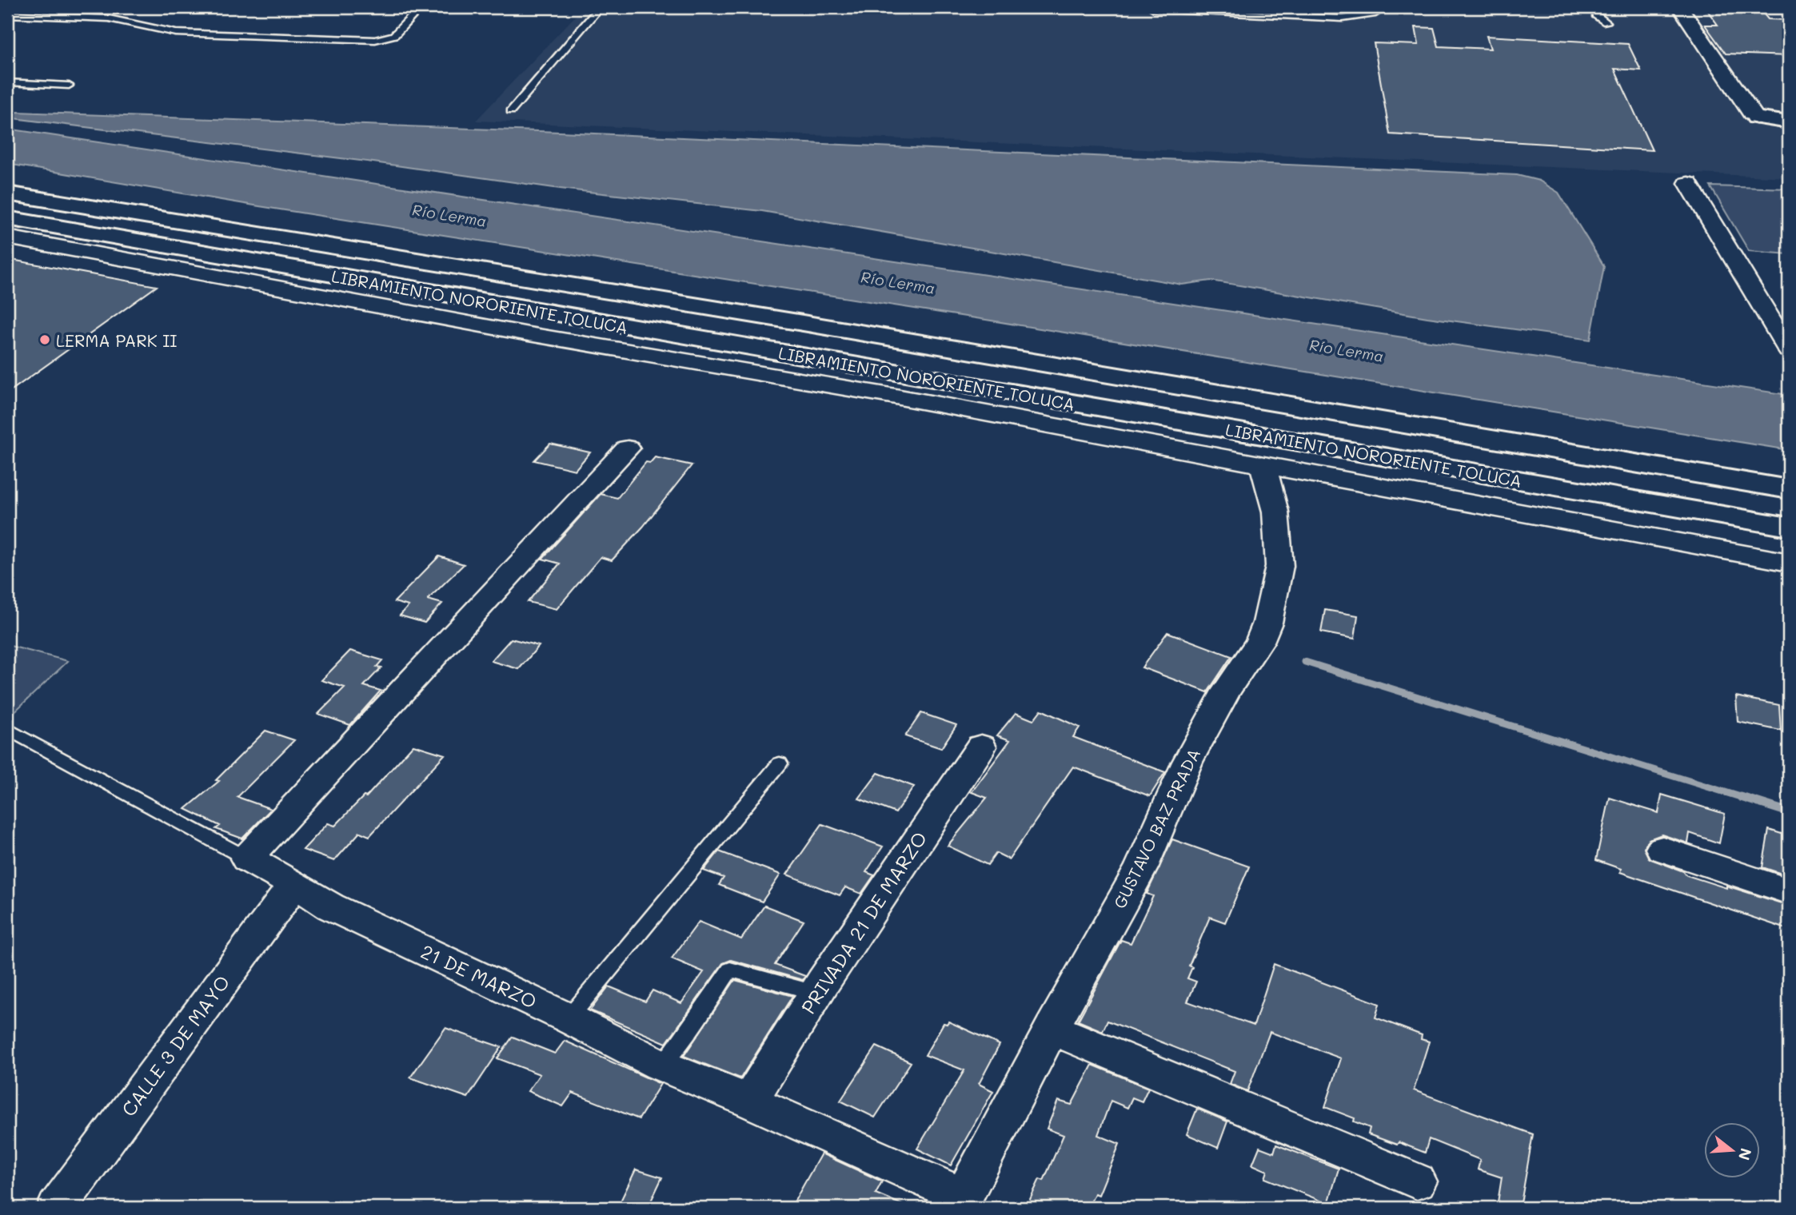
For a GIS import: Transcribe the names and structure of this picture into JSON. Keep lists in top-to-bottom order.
{
  "streets": {
    "highway": ["LIBRAMIENTO NORORIENTE TOLUCA"],
    "street": [
      "GUSTAVO BAZ PRADA",
      "PRIVADA 21 DE MARZO",
      "21 DE MARZO",
      "CALLE 3 DE MAYO"
    ]
  },
  "crossings": [
    ["GUSTAVO BAZ PRADA", "21 DE MARZO"],
    ["PRIVADA 21 DE MARZO", "21 DE MARZO"],
    ["21 DE MARZO", "CALLE 3 DE MAYO"]
  ],
  "water": ["Río Lerma"],
  "places": ["LERMA PARK II"],
  "north": "right"
}
